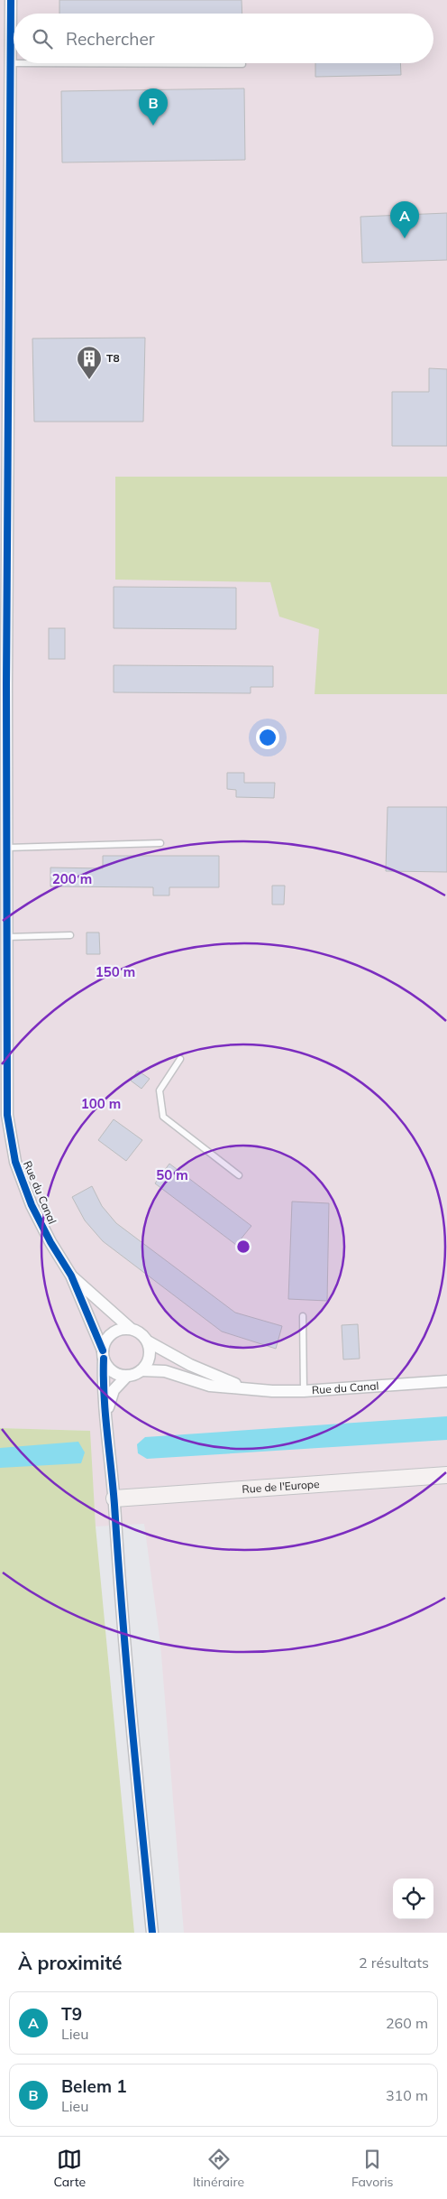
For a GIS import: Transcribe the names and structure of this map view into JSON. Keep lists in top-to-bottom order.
{
  "streets": {
    "street": ["Rue du Canal", "Rue de l'Europe"]
  },
  "places": {
    "building": ["T8"]
  },
  "page": {
    "search": "Rechercher",
    "pins": ["B", "A"],
    "heading": ["À proximité", "2 résultats"],
    "list": [
      {
        "mark": "A",
        "name": "T9",
        "note": "Lieu",
        "value": "260 m"
      },
      {
        "mark": "B",
        "name": "Belem 1",
        "note": "Lieu",
        "value": "310 m"
      }
    ],
    "nav": ["Carte", "Itinéraire", "Favoris"]
  },
  "rings": [
    "200 m",
    "150 m",
    "100 m",
    "50 m"
  ]
}
